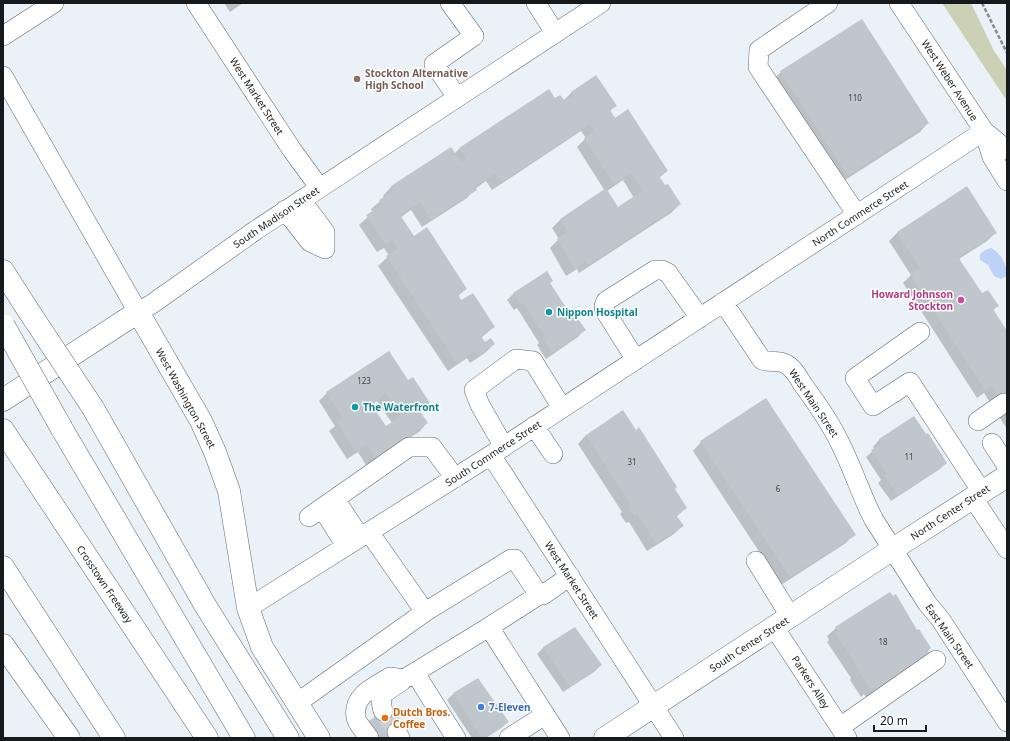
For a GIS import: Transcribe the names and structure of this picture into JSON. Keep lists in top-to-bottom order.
{
  "streets": {
    "main road": [
      "South Madison Street",
      "West Washington Street",
      "North Center Street",
      "Crosstown Freeway",
      "South Center Street"
    ],
    "street": [
      "West Weber Avenue",
      "West Market Street",
      "North Commerce Street",
      "West Main Street",
      "South Commerce Street",
      "East Main Street",
      "Parkers Alley"
    ]
  },
  "crossings": [
    ["West Weber Avenue", "North Commerce Street"],
    ["West Market Street", "South Madison Street"],
    ["West Market Street", "South Commerce Street"],
    ["West Market Street", "South Center Street"],
    ["North Commerce Street", "West Main Street"],
    ["North Commerce Street", "South Commerce Street"],
    ["South Madison Street", "West Washington Street"],
    ["West Washington Street", "South Commerce Street"],
    ["West Main Street", "South Commerce Street"],
    ["West Main Street", "North Center Street"],
    ["West Main Street", "East Main Street"],
    ["West Main Street", "South Center Street"],
    ["North Center Street", "East Main Street"],
    ["North Center Street", "South Center Street"],
    ["East Main Street", "South Center Street"],
    ["South Center Street", "Parkers Alley"]
  ],
  "places": [
    "Stockton Alternative High School",
    "Howard Johnson Stockton",
    "Nippon Hospital",
    "The Waterfront",
    "7-Eleven",
    "Dutch Bros. Coffee"
  ],
  "house_numbers": [
    "110",
    "123",
    "11",
    "31",
    "6",
    "18"
  ],
  "scale_bar": "20 m"
}
